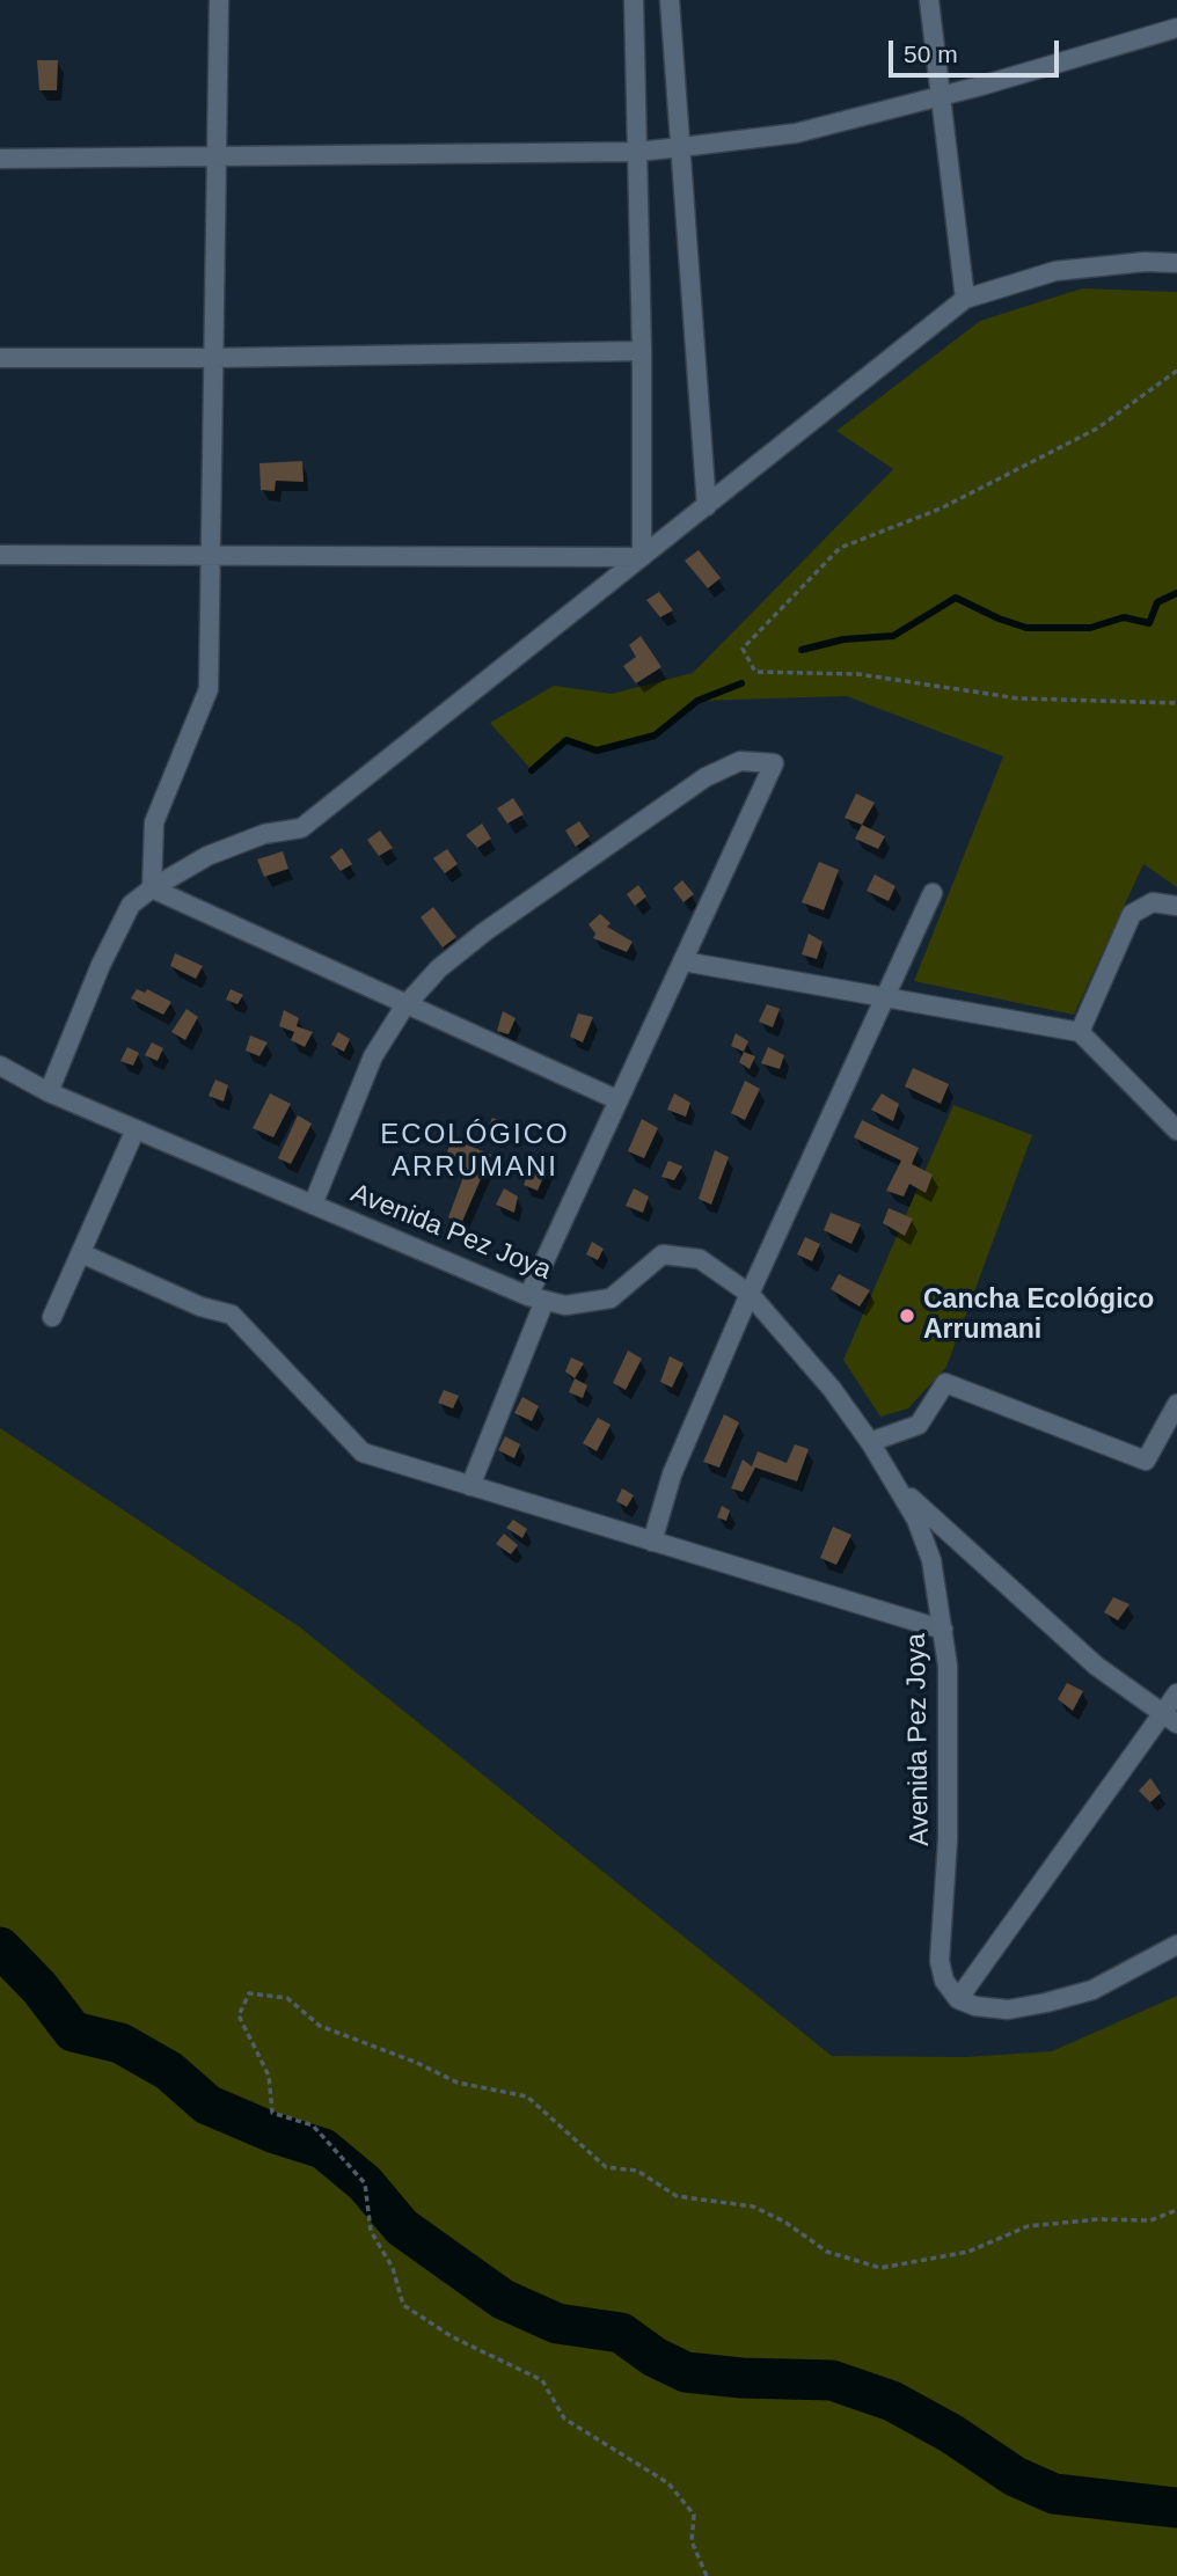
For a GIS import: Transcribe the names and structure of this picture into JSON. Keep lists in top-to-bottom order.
{
  "streets": {
    "street": ["Avenida Pez Joya"]
  },
  "districts": ["ECOLÓGICO ARRUMANI"],
  "places": ["Cancha Ecológico Arrumani"],
  "scale_bar": "50 m"
}
